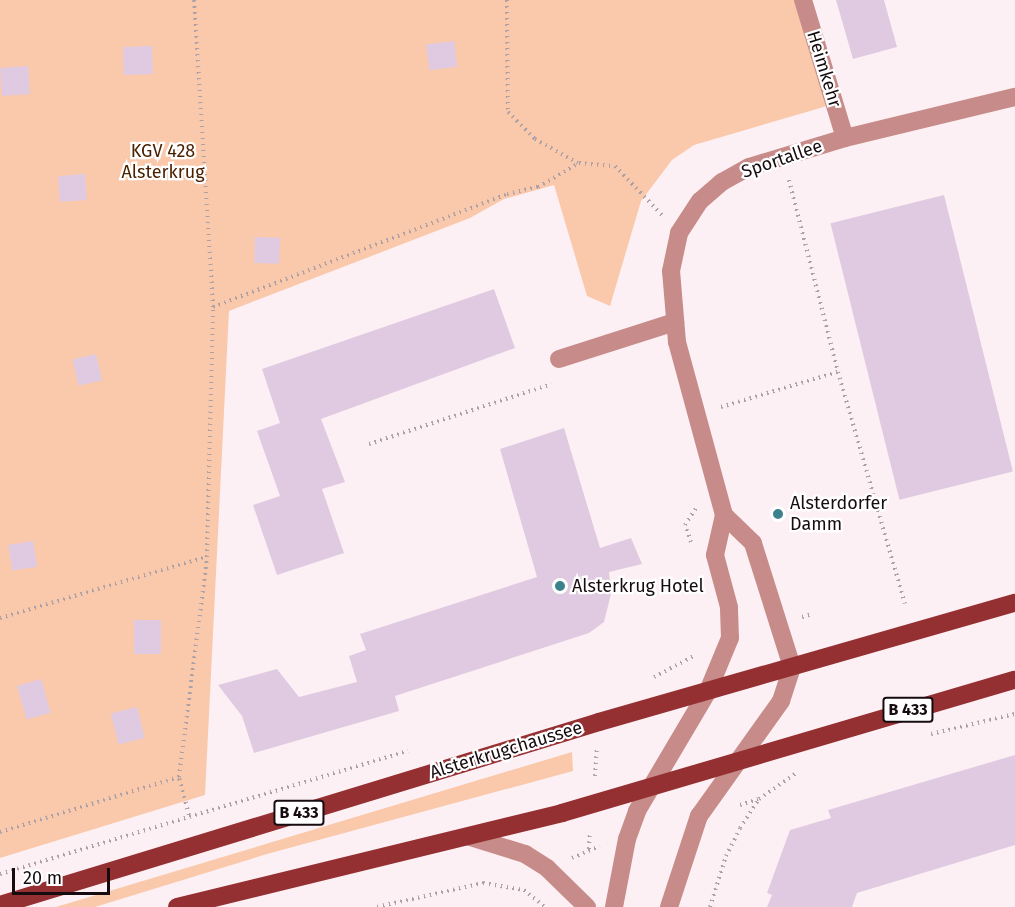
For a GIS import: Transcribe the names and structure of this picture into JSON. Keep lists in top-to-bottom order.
{
  "streets": {
    "main road": ["B 433", "Alsterkrugchaussee"],
    "street": ["Heimkehr", "Sportallee"]
  },
  "crossings": [
    ["Heimkehr", "Sportallee"],
    ["Sportallee", "B 433"],
    ["Sportallee", "Alsterkrugchaussee"]
  ],
  "parks": ["KGV 428 Alsterkrug"],
  "places": ["Alsterdorfer Damm", "Alsterkrug Hotel"],
  "scale_bar": "20 m"
}
